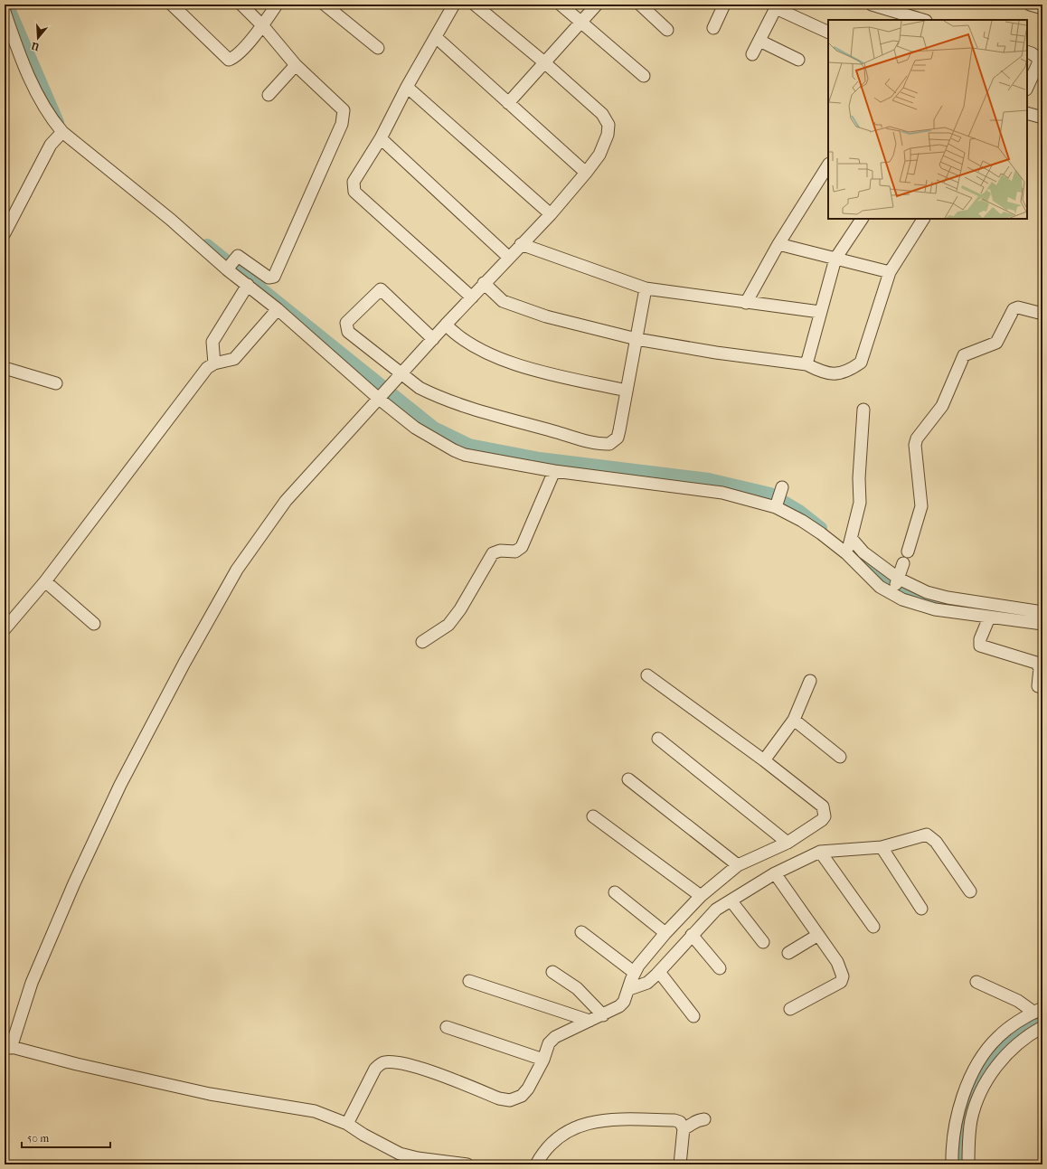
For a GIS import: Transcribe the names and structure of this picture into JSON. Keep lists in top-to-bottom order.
{
  "scale_bar": "50 m",
  "north": "bottom"
}
